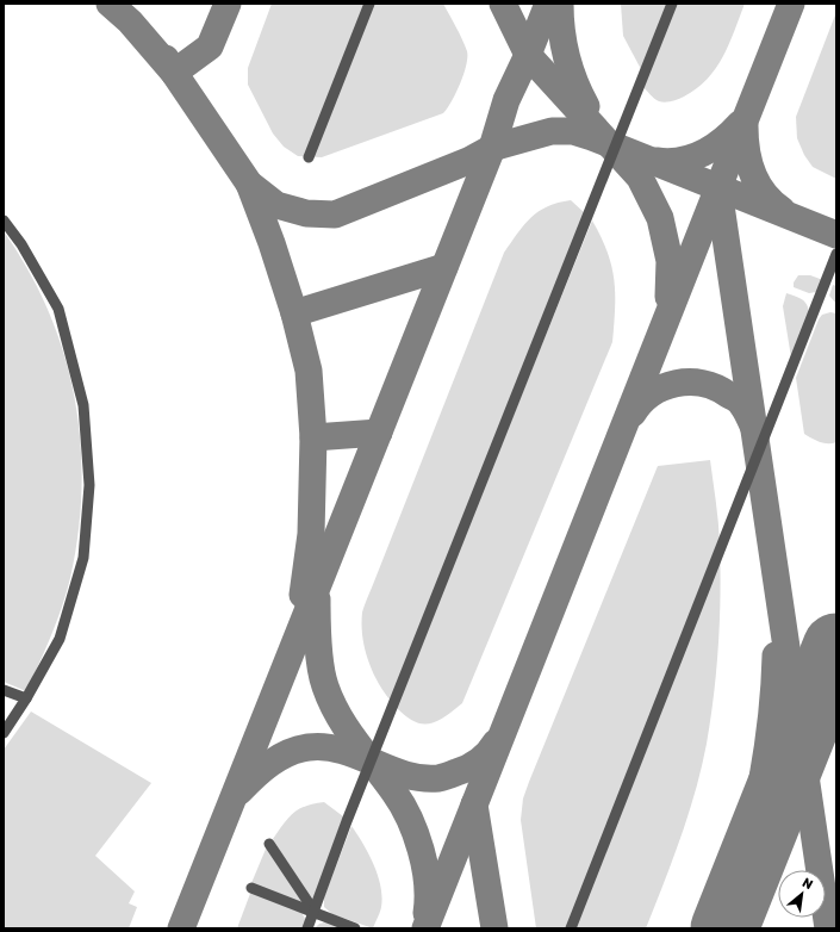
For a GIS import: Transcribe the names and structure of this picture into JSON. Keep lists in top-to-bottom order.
{
  "north": "top right"
}
